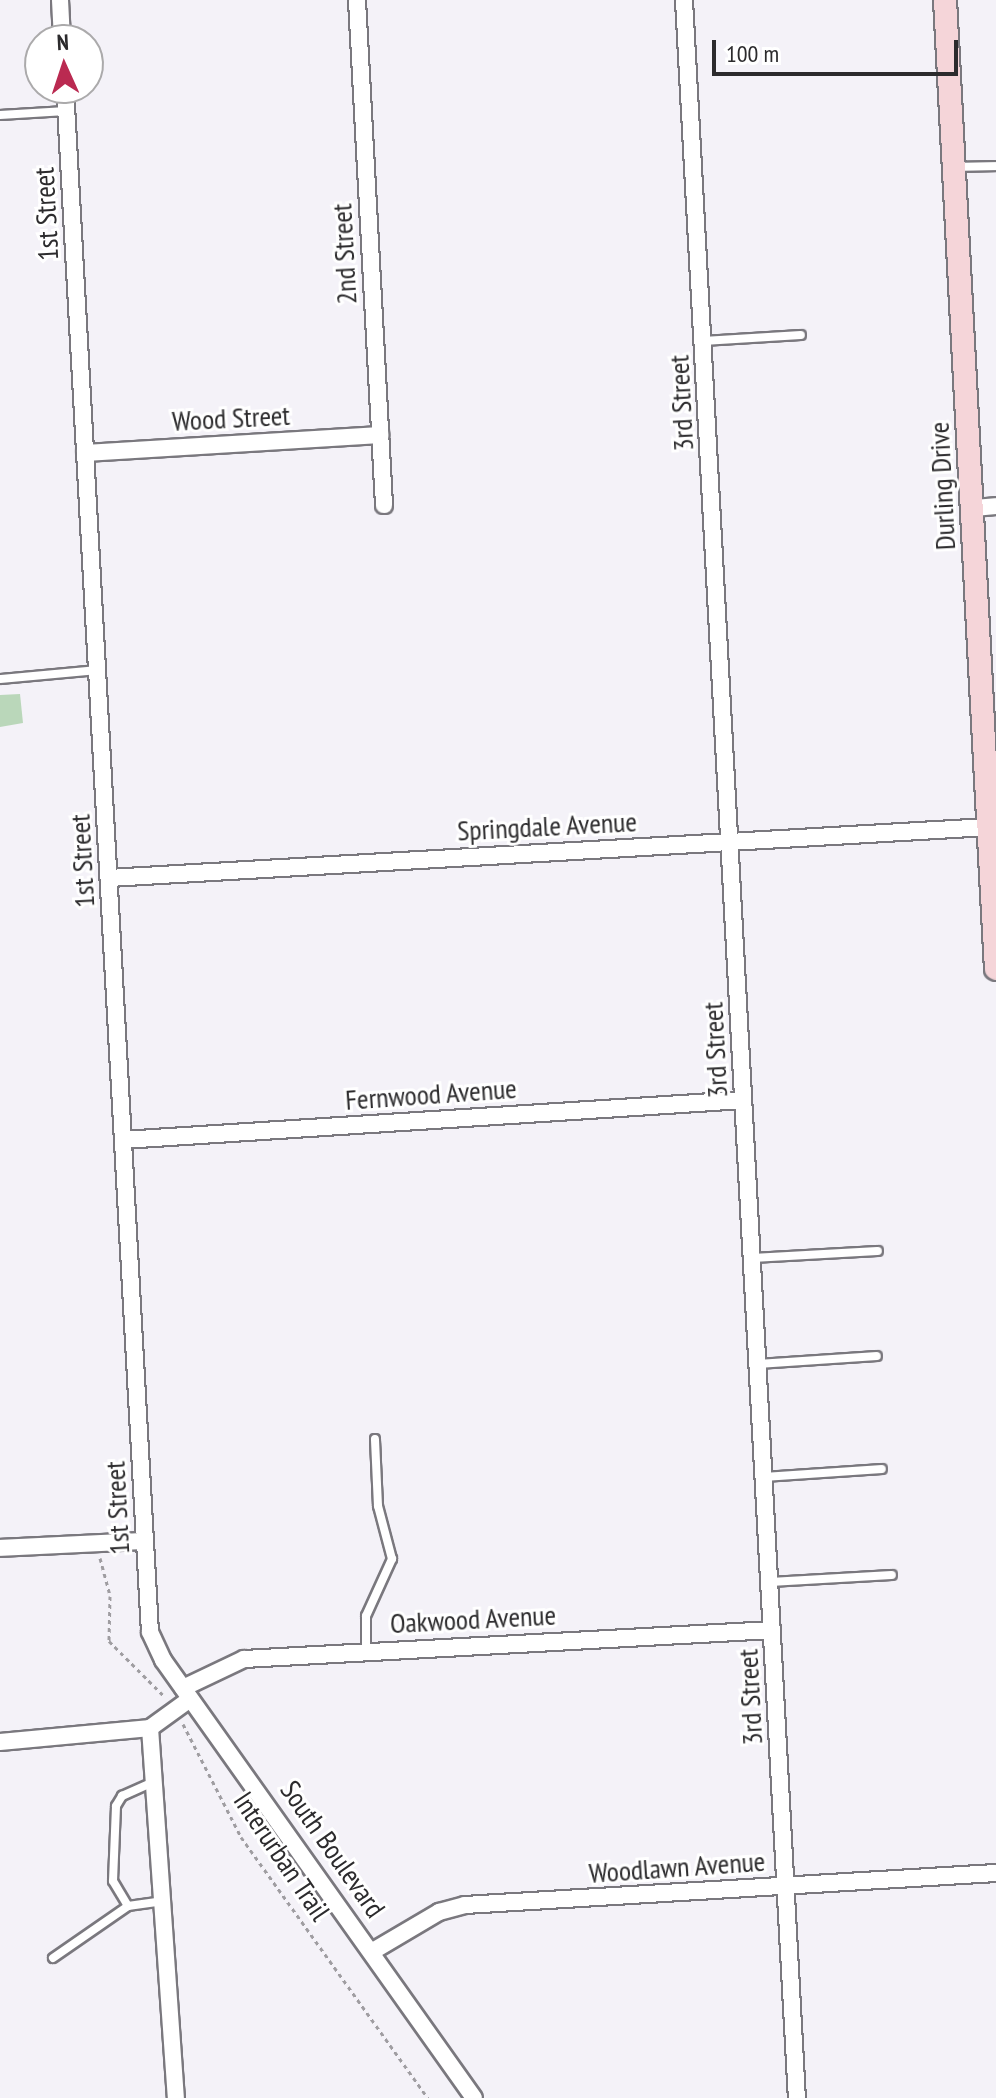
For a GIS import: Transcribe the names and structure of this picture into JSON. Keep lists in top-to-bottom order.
{
  "streets": {
    "street": [
      "1st Street",
      "2nd Street",
      "3rd Street",
      "Wood Street",
      "Durling Drive",
      "Springdale Avenue",
      "Fernwood Avenue",
      "Oakwood Avenue",
      "South Boulevard",
      "Woodlawn Avenue"
    ],
    "path": ["Interurban Trail"]
  },
  "crossings": [
    ["1st Street", "Wood Street"],
    ["1st Street", "Springdale Avenue"],
    ["1st Street", "Fernwood Avenue"],
    ["1st Street", "South Boulevard"],
    ["2nd Street", "Wood Street"],
    ["3rd Street", "Springdale Avenue"],
    ["3rd Street", "Fernwood Avenue"],
    ["3rd Street", "Oakwood Avenue"],
    ["3rd Street", "Woodlawn Avenue"],
    ["Durling Drive", "Springdale Avenue"],
    ["Oakwood Avenue", "South Boulevard"],
    ["Oakwood Avenue", "Interurban Trail"],
    ["South Boulevard", "Woodlawn Avenue"]
  ],
  "scale_bar": "100 m",
  "north": "top"
}
